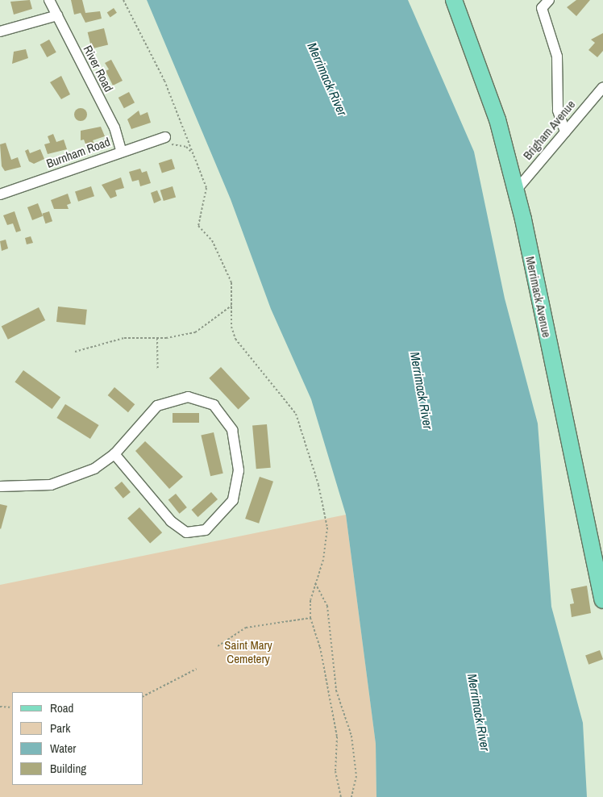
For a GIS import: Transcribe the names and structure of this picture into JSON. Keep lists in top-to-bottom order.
{
  "streets": {
    "main road": ["Merrimack Avenue"],
    "street": ["River Road", "Brigham Avenue", "Burnham Road"]
  },
  "crossings": [
    ["River Road", "Burnham Road"],
    ["Brigham Avenue", "Merrimack Avenue"]
  ],
  "water": ["Merrimack River"],
  "parks": ["Saint Mary Cemetery"],
  "legend": [
    "Road",
    "Park",
    "Water",
    "Building"
  ]
}
